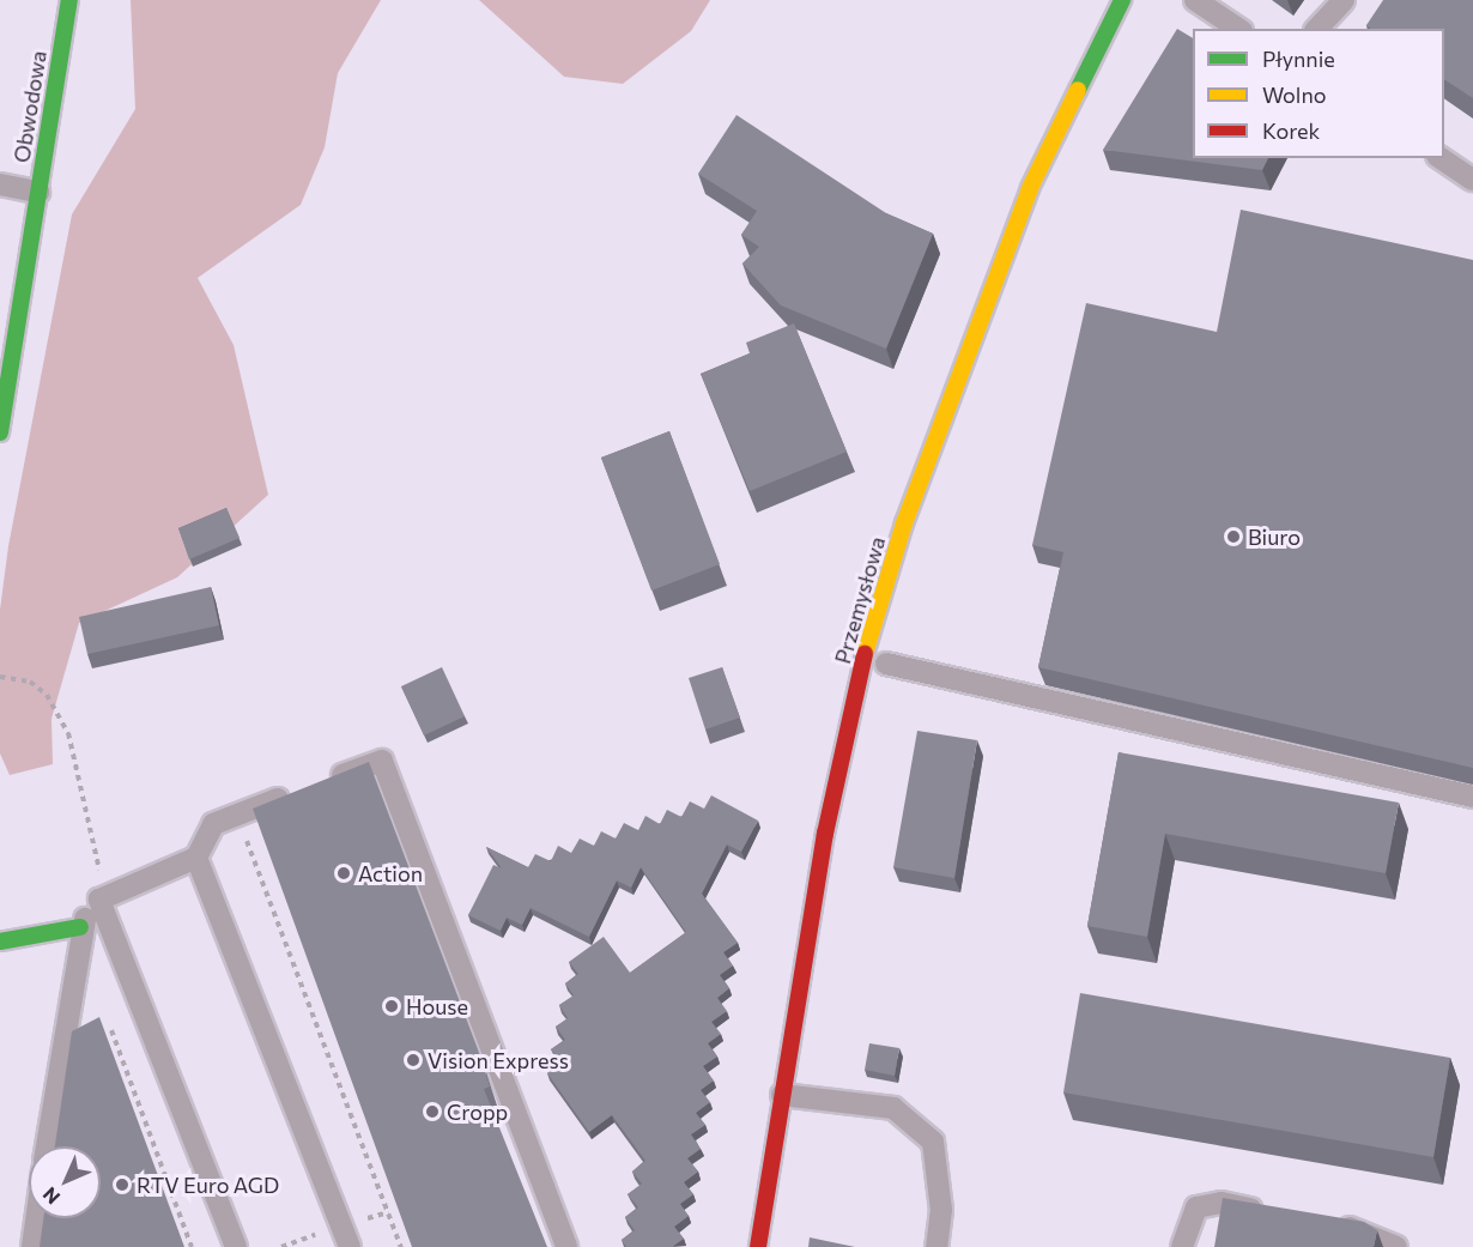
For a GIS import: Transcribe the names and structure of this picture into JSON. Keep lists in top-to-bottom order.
{
  "streets": {
    "street": ["Obwodowa", "Przemysłowa"]
  },
  "places": [
    "Biuro",
    "Action",
    "House",
    "Vision Express",
    "Cropp",
    "RTV Euro AGD"
  ],
  "legend": ["Płynnie", "Wolno", "Korek"],
  "north": "bottom left"
}
